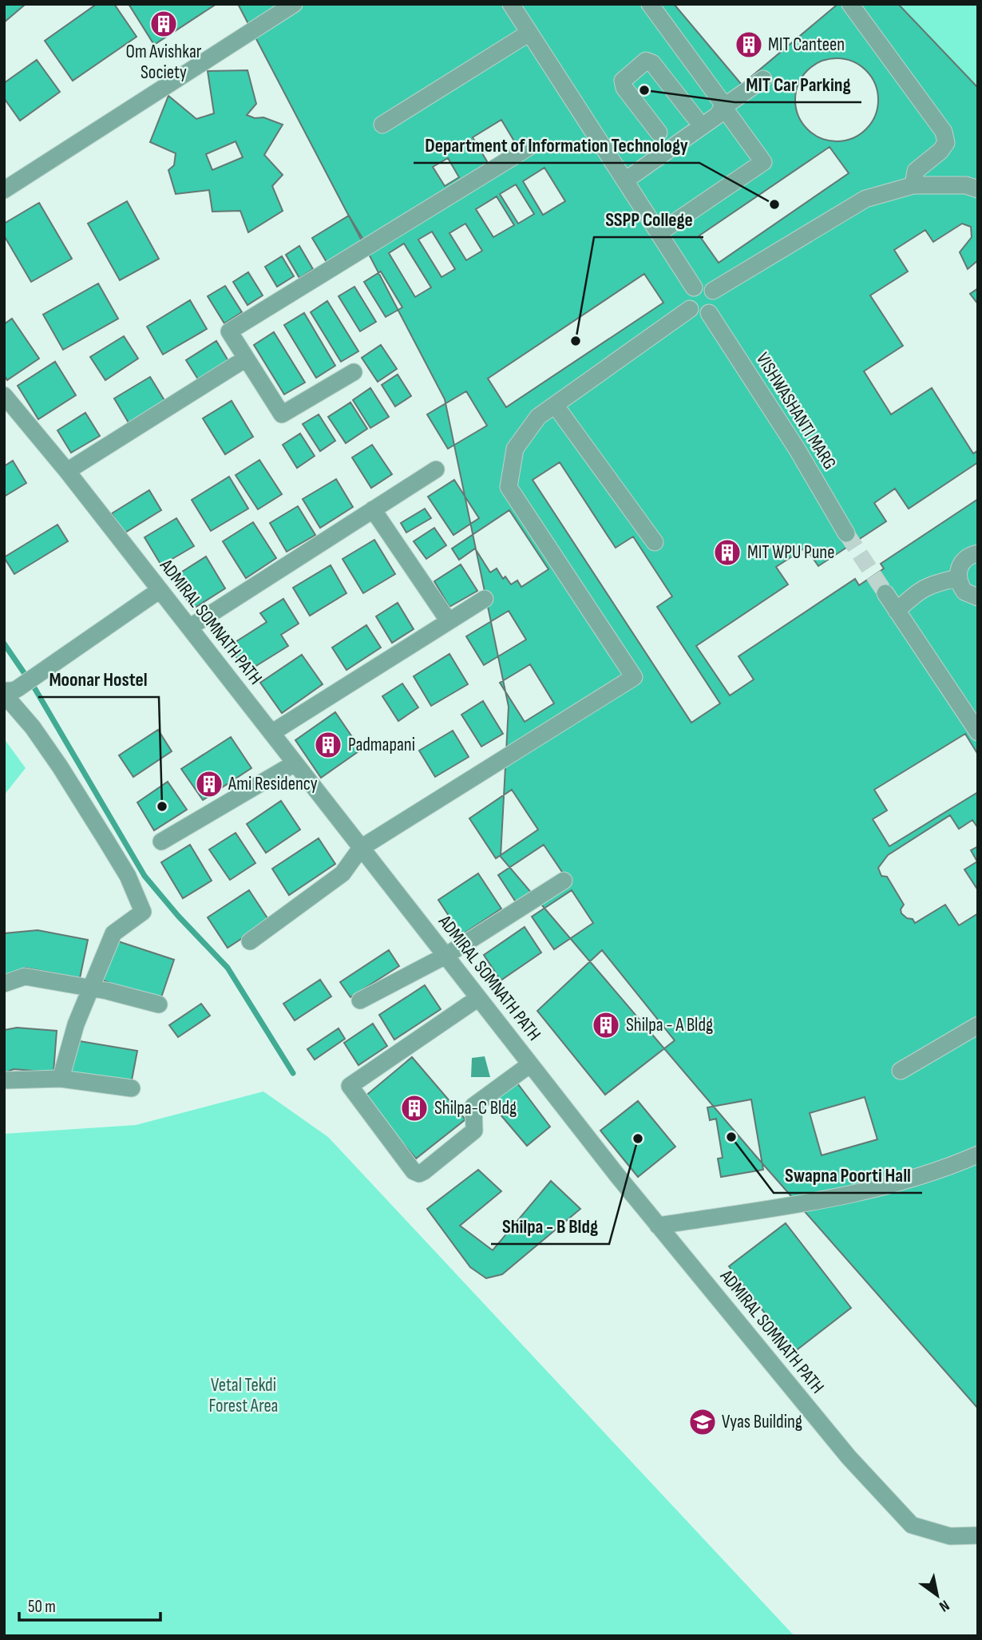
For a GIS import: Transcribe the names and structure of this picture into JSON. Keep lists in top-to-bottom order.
{
  "streets": {
    "street": ["VISHWASHANTI MARG", "ADMIRAL SOMNATH PATH"]
  },
  "parks": ["Vetal Tekdi Forest Area"],
  "places": {
    "building": [
      "Om Avishkar Society",
      "MIT Canteen",
      "MIT WPU Pune",
      "Padmapani",
      "Ami Residency",
      "Shilpa - A Bldg",
      "Shilpa-C Bldg"
    ],
    "other": [
      "MIT Car Parking",
      "Department of Information Technology",
      "SSPP College",
      "Moonar Hostel",
      "Swapna Poorti Hall",
      "Shilpa - B Bldg"
    ],
    "school or university": ["Vyas Building"]
  },
  "scale_bar": "50 m",
  "north": "bottom right"
}
